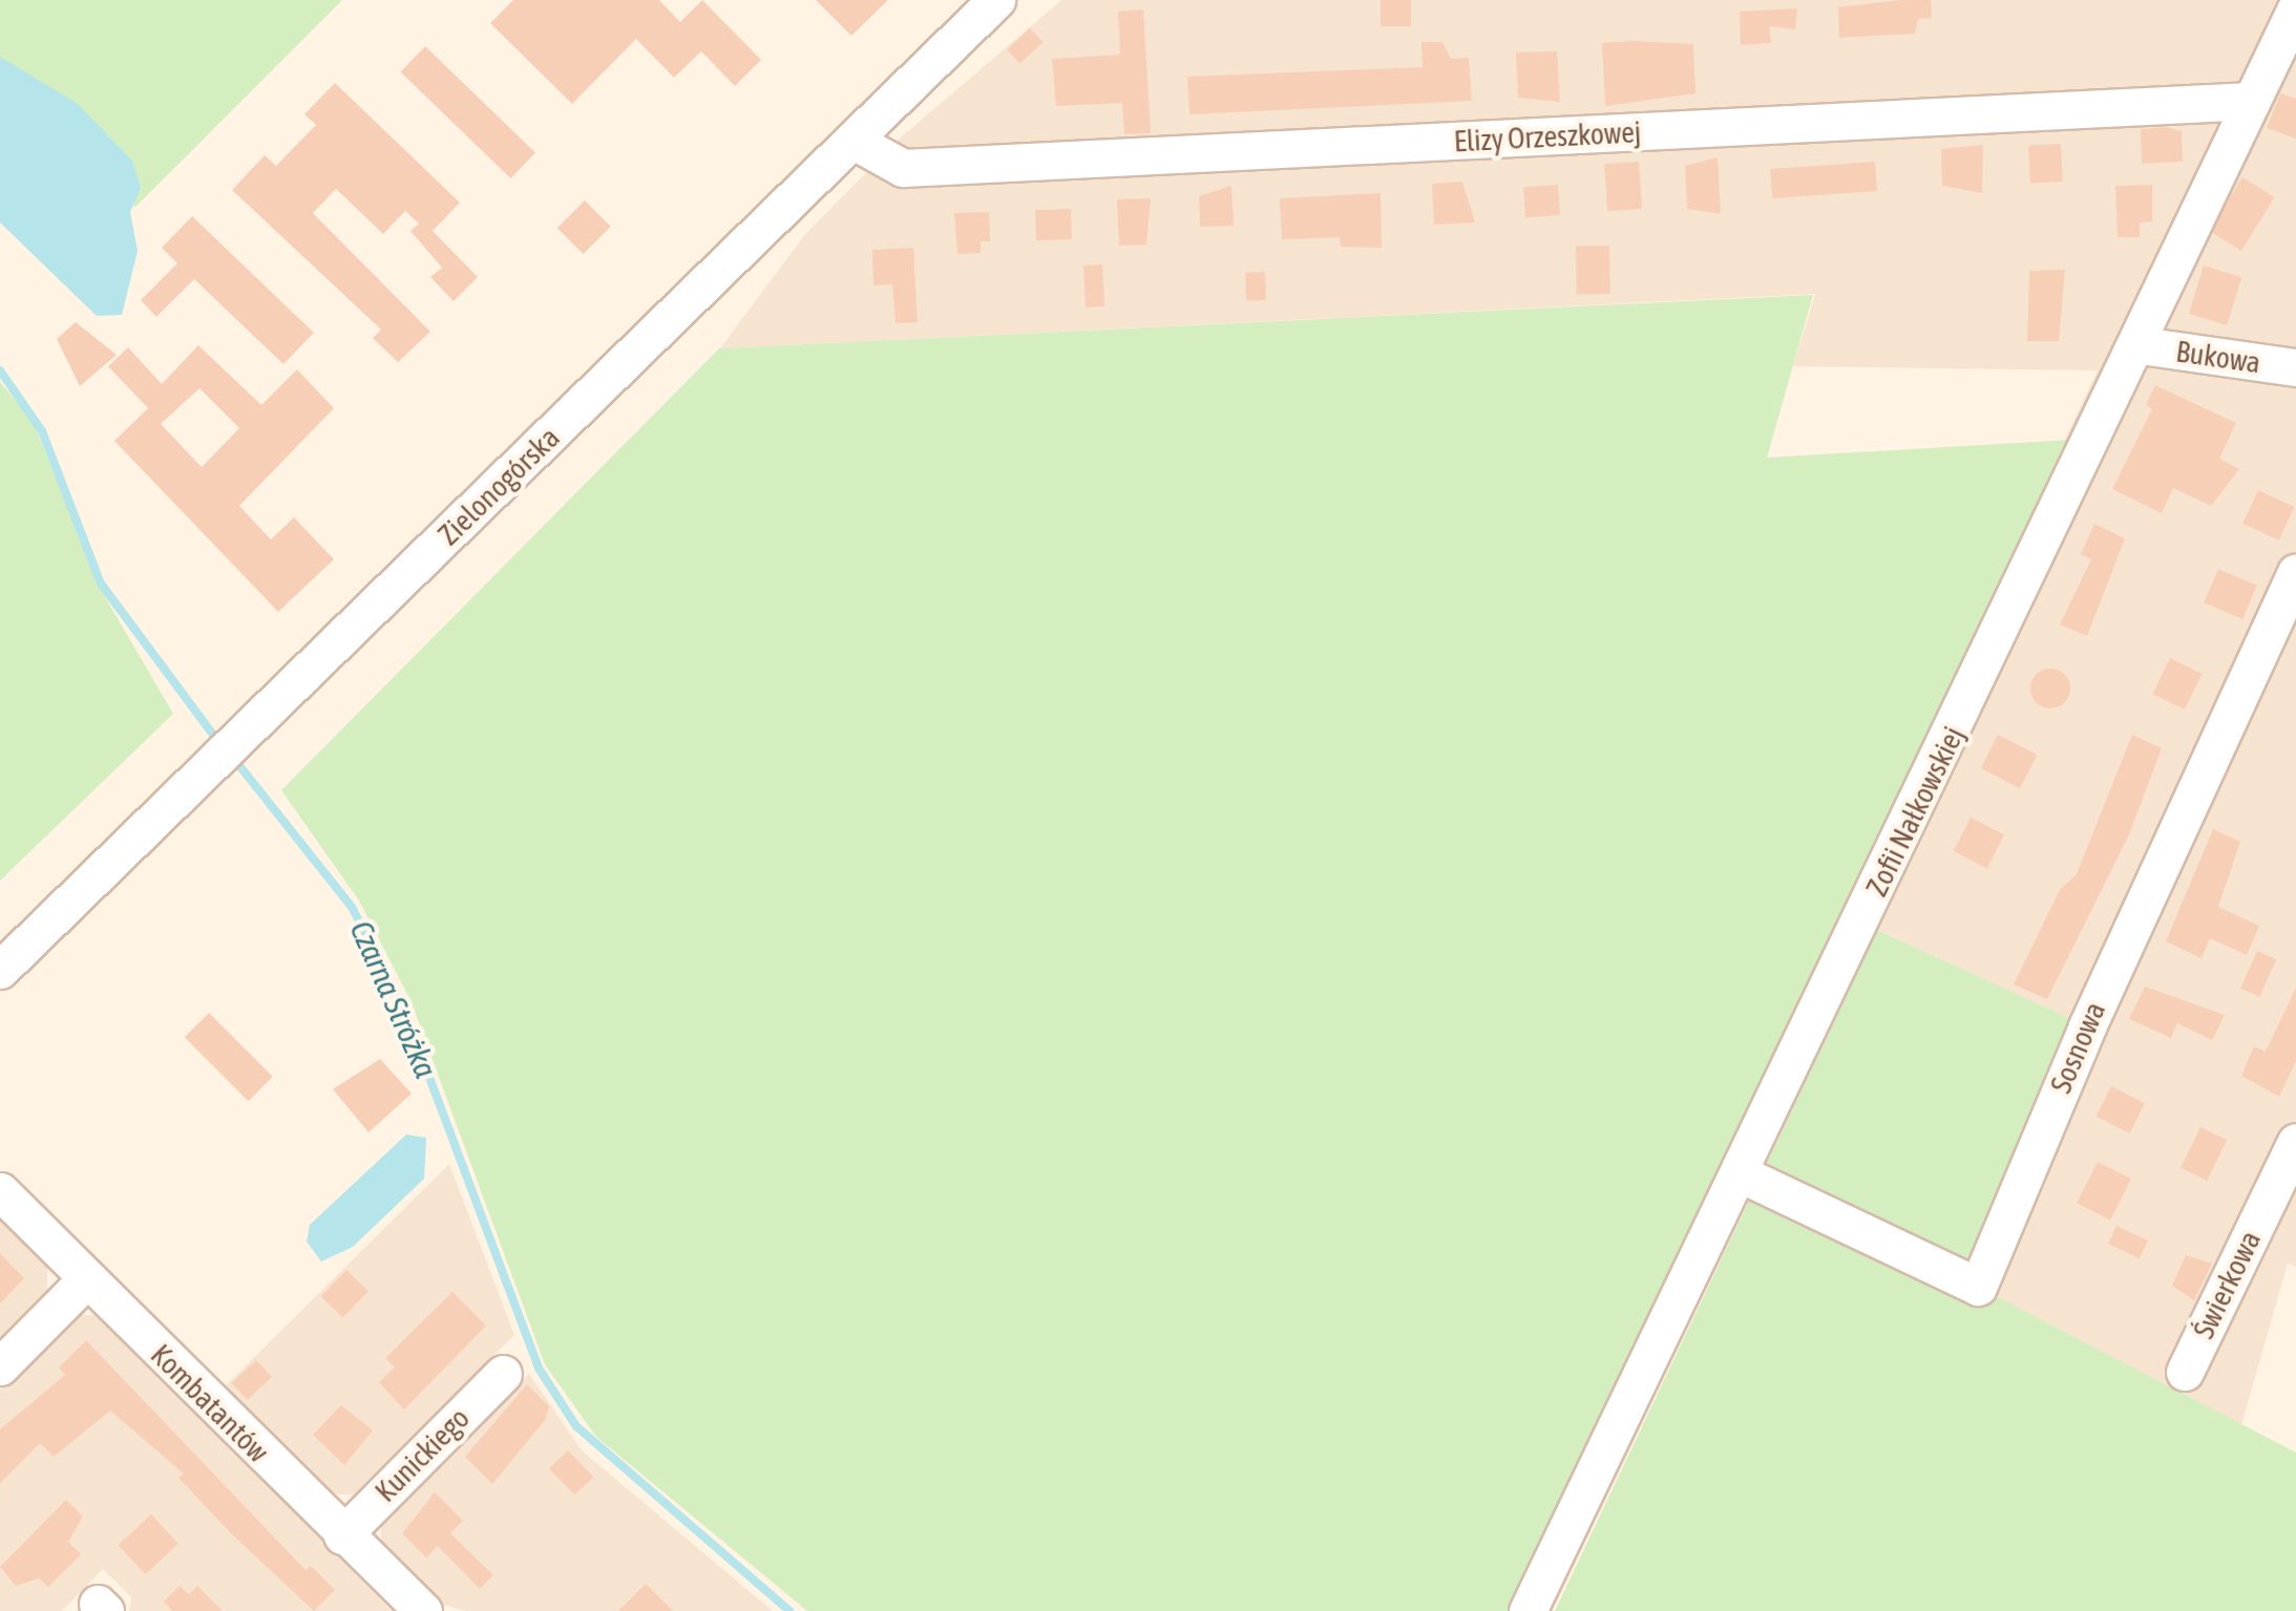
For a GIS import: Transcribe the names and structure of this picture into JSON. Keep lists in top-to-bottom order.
{
  "streets": {
    "street": [
      "Elizy Orzeszkowej",
      "Bukowa",
      "Zielonogórska",
      "Zofii Nałkowskiej",
      "Sosnowa",
      "Świerkowa",
      "Kombatantów",
      "Kunickiego"
    ]
  },
  "crossings": [
    ["Elizy Orzeszkowej", "Zielonogórska"],
    ["Elizy Orzeszkowej", "Zofii Nałkowskiej"],
    ["Bukowa", "Zofii Nałkowskiej"],
    ["Zofii Nałkowskiej", "Sosnowa"],
    ["Kombatantów", "Kunickiego"]
  ],
  "water": ["Czarna Stróżka"]
}
